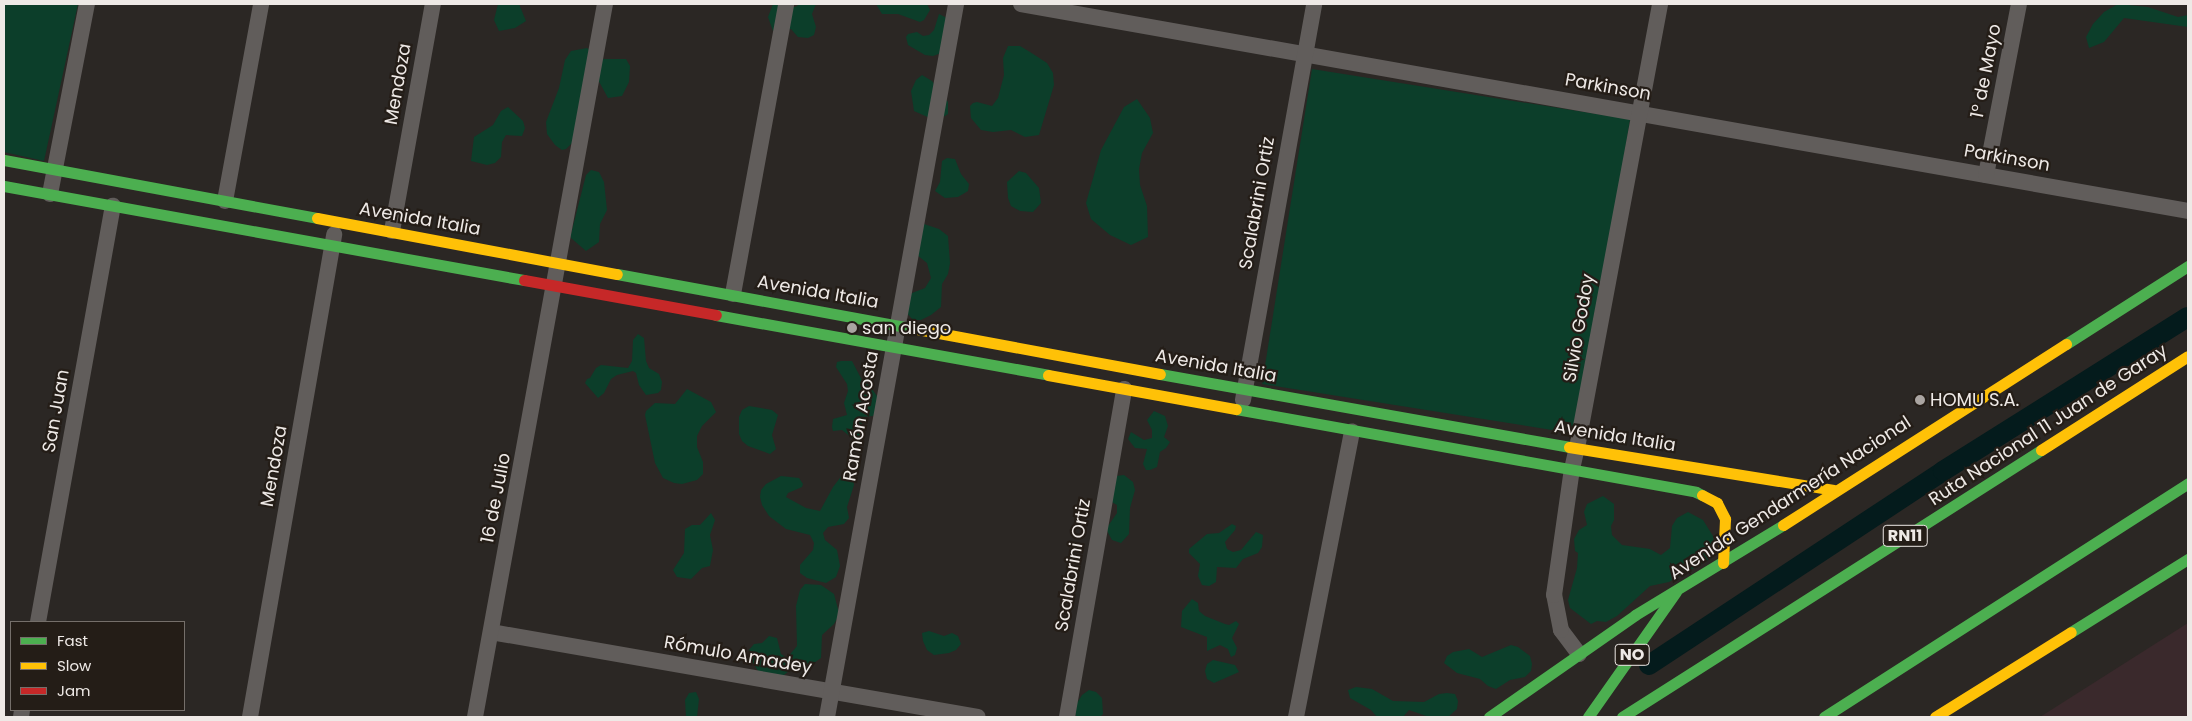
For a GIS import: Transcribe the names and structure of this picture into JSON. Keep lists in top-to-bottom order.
{
  "streets": {
    "main road": [
      "Avenida Italia",
      "Ruta Nacional 11 Juan de Garay",
      "Avenida Gendarmería Nacional",
      "RN11",
      "NO"
    ],
    "street": [
      "1° de Mayo",
      "Mendoza",
      "Parkinson",
      "Scalabrini Ortiz",
      "Silvio Godoy",
      "San Juan",
      "Ramón Acosta",
      "16 de Julio",
      "Rómulo Amadey"
    ]
  },
  "crossings": [
    ["1° de Mayo", "Parkinson"],
    ["Mendoza", "Avenida Italia"],
    ["Parkinson", "Scalabrini Ortiz"],
    ["Parkinson", "Silvio Godoy"],
    ["Scalabrini Ortiz", "Avenida Italia"],
    ["Avenida Italia", "Silvio Godoy"],
    ["Avenida Italia", "Ramón Acosta"],
    ["Avenida Italia", "16 de Julio"],
    ["Avenida Italia", "Avenida Gendarmería Nacional"],
    ["Silvio Godoy", "Avenida Gendarmería Nacional"],
    ["Ramón Acosta", "Rómulo Amadey"],
    ["16 de Julio", "Rómulo Amadey"],
    ["Avenida Gendarmería Nacional", "NO"]
  ],
  "places": ["san diego", "HOMU S.A."],
  "legend": ["Fast", "Slow", "Jam"]
}
